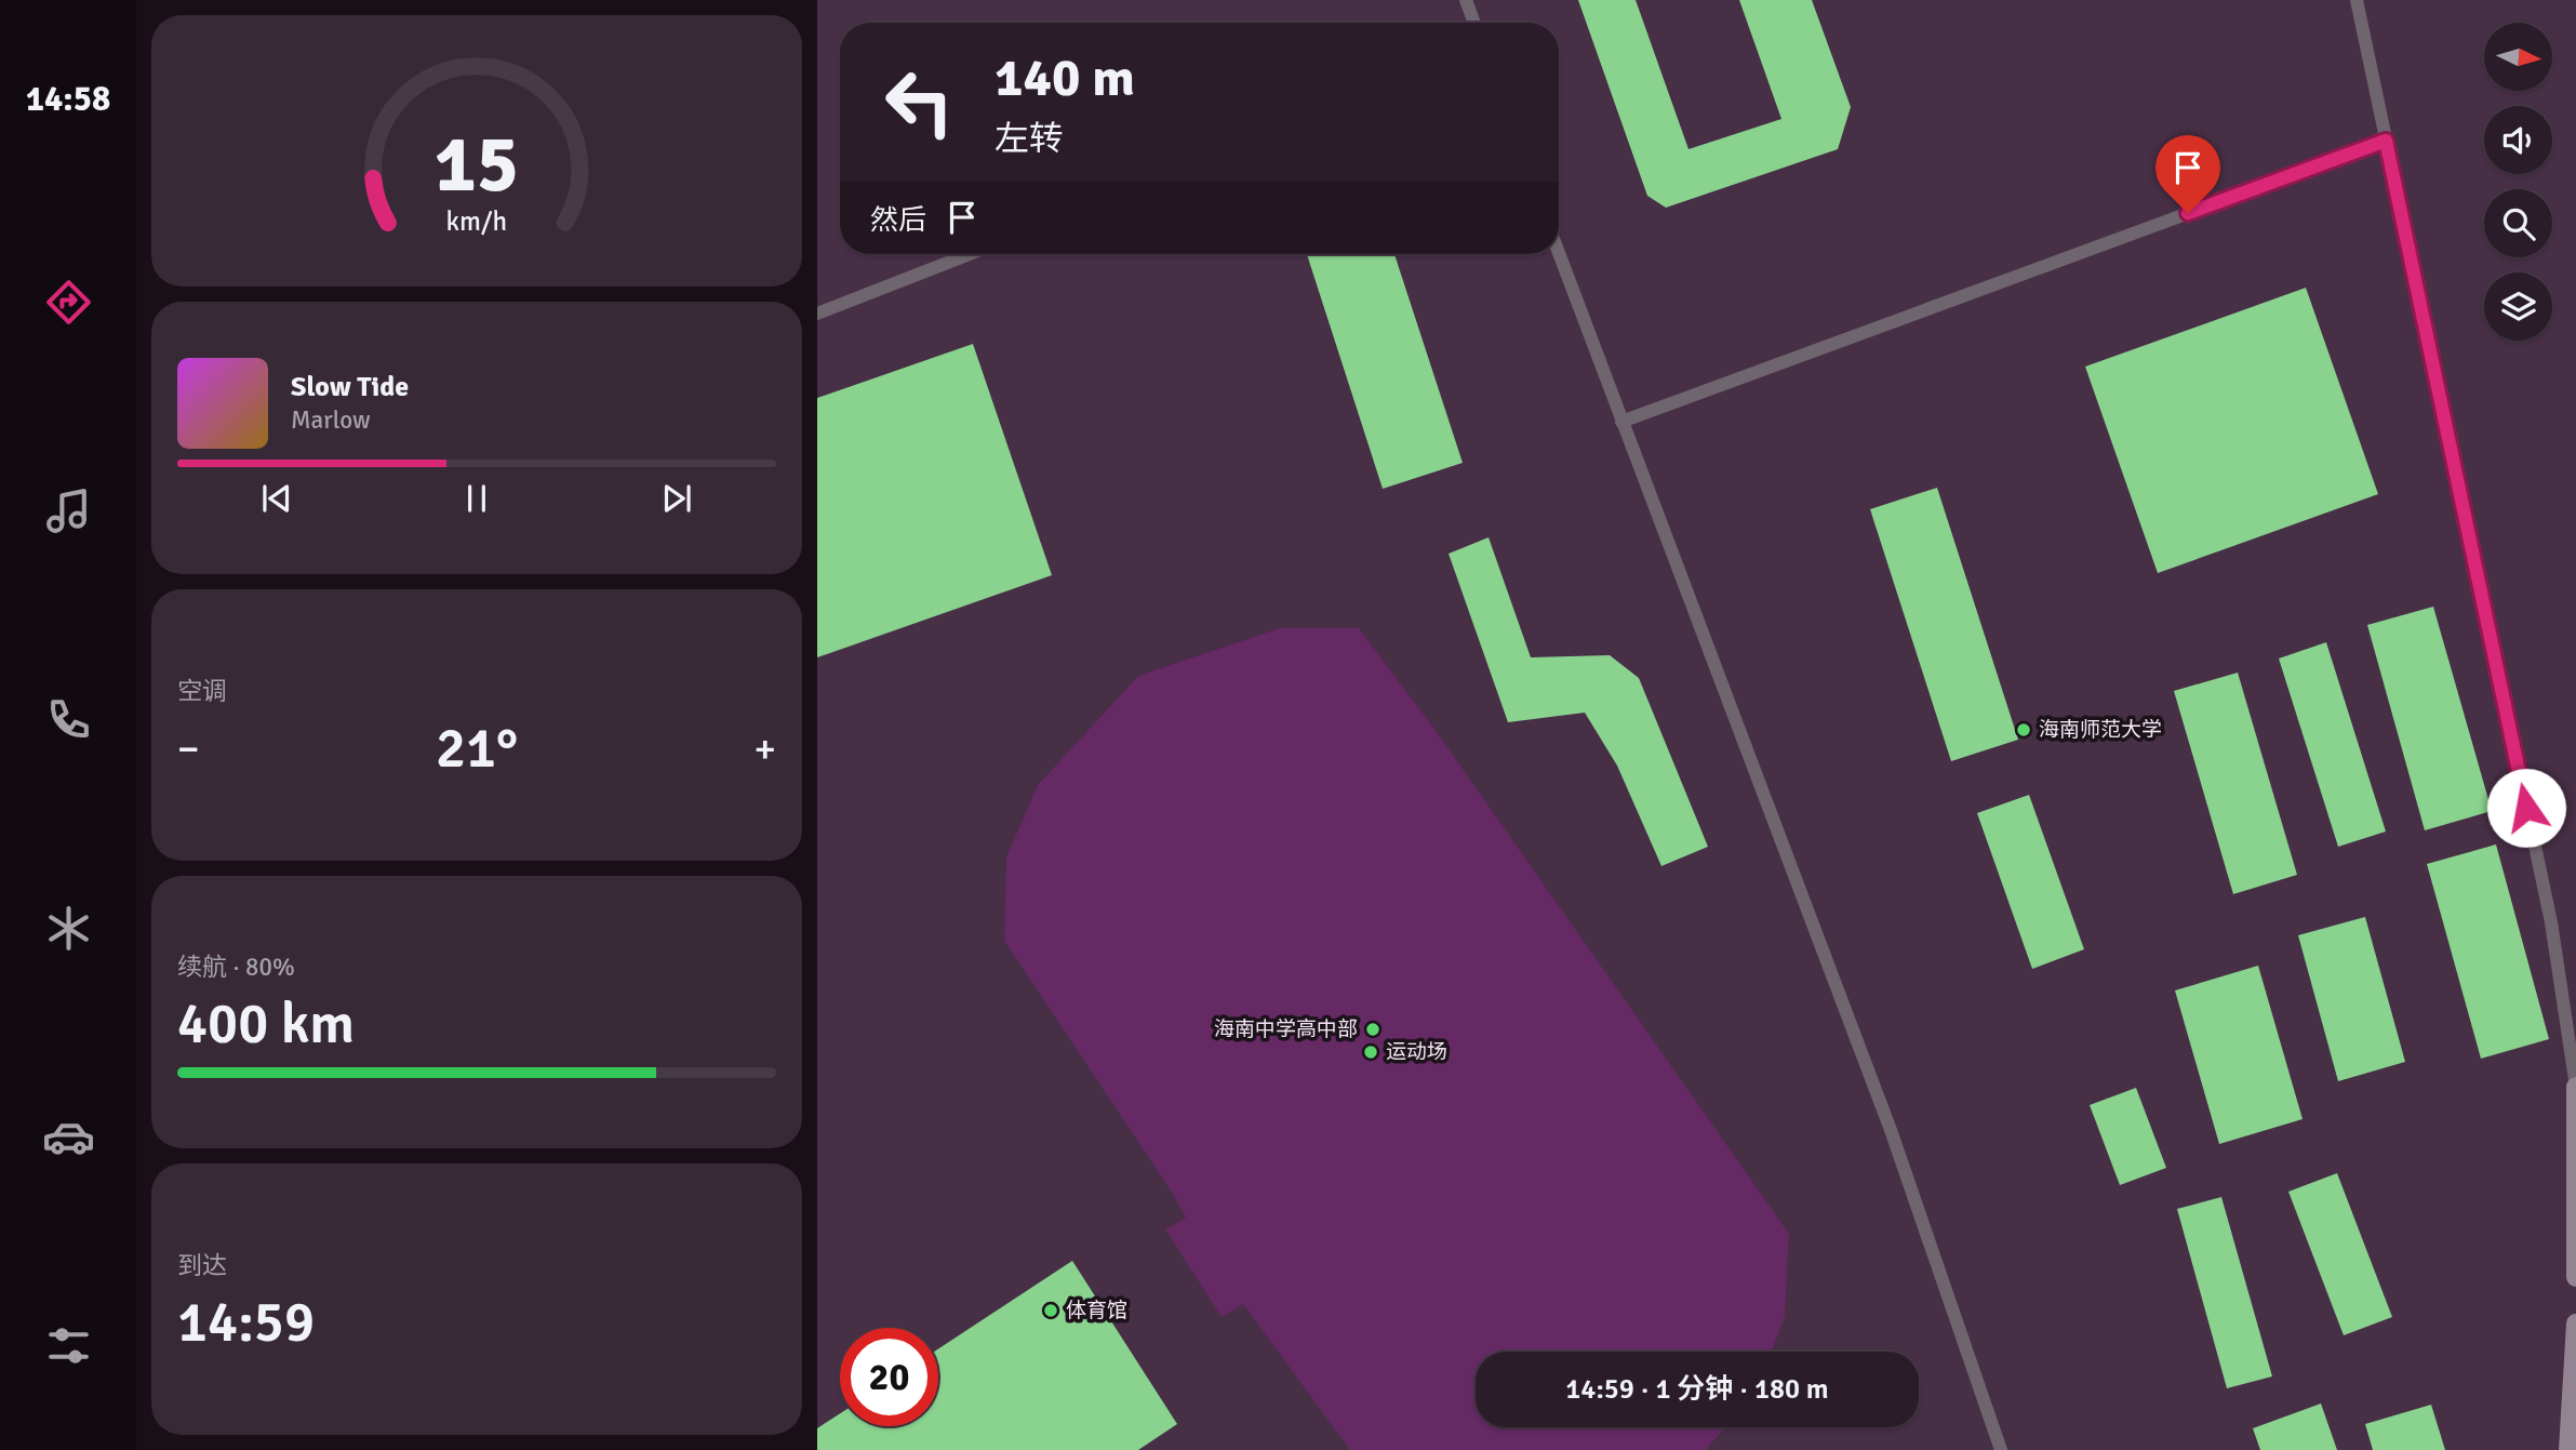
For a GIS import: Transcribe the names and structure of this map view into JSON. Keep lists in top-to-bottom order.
{
  "places": [
    "海南师范大学",
    "海南中学高中部",
    "运动场",
    "体育馆"
  ],
  "north": "right",
  "page": {
    "tabs": "14:58",
    "turn": ["140 m", "左转"],
    "then": "然后",
    "song": ["Slow Tide", "Marlow"],
    "tile": [
      "空调",
      ["续航 · 80%", "400 km"],
      ["到达", "14:59"]
    ],
    "heat": ["−", "21°", "+"],
    "limit": "20",
    "trip": "14:59 · 1 分钟 · 180 m",
    "gauge": ["15", "km/h"]
  }
}
